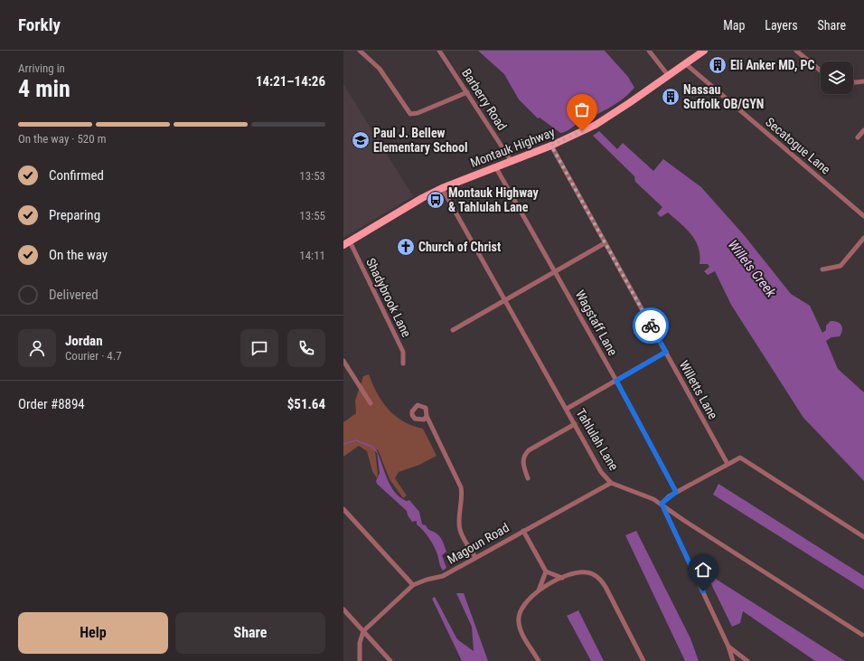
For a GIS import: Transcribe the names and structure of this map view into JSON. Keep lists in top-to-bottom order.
{
  "streets": {
    "main road": ["Montauk Highway"],
    "street": [
      "Barberry Road",
      "Secatogue Lane",
      "Shadybrook Lane",
      "Wagstaff Lane",
      "Willetts Lane",
      "Tahlulah Lane",
      "Magoun Road"
    ]
  },
  "crossings": [
    ["Barberry Road", "Montauk Highway"],
    ["Secatogue Lane", "Montauk Highway"],
    ["Montauk Highway", "Shadybrook Lane"],
    ["Montauk Highway", "Wagstaff Lane"],
    ["Montauk Highway", "Willetts Lane"],
    ["Montauk Highway", "Tahlulah Lane"],
    ["Tahlulah Lane", "Magoun Road"]
  ],
  "water": ["Willets Creek"],
  "places": {
    "building": ["Eli Anker MD, PC", "Nassau Suffolk OB/GYN"],
    "school or university": ["Paul J. Bellew Elementary School"],
    "bus stop": ["Montauk Highway & Tahlulah Lane"],
    "church": ["Church of Christ"]
  },
  "page": {
    "header": "Forkly",
    "nav": ["Map", "Layers", "Share"],
    "heading": ["4 min", "Arriving in", "14:21–14:26"],
    "panel": [
      "Jordan",
      "Courier · 4.7",
      "Order #8894",
      "$51.64"
    ],
    "bar": "On the way · 520 m",
    "list": [
      ["Confirmed", "13:53"],
      ["Preparing", "13:55"],
      ["On the way", "14:11"],
      "Delivered"
    ],
    "buttons": ["Help", "Share"]
  }
}
